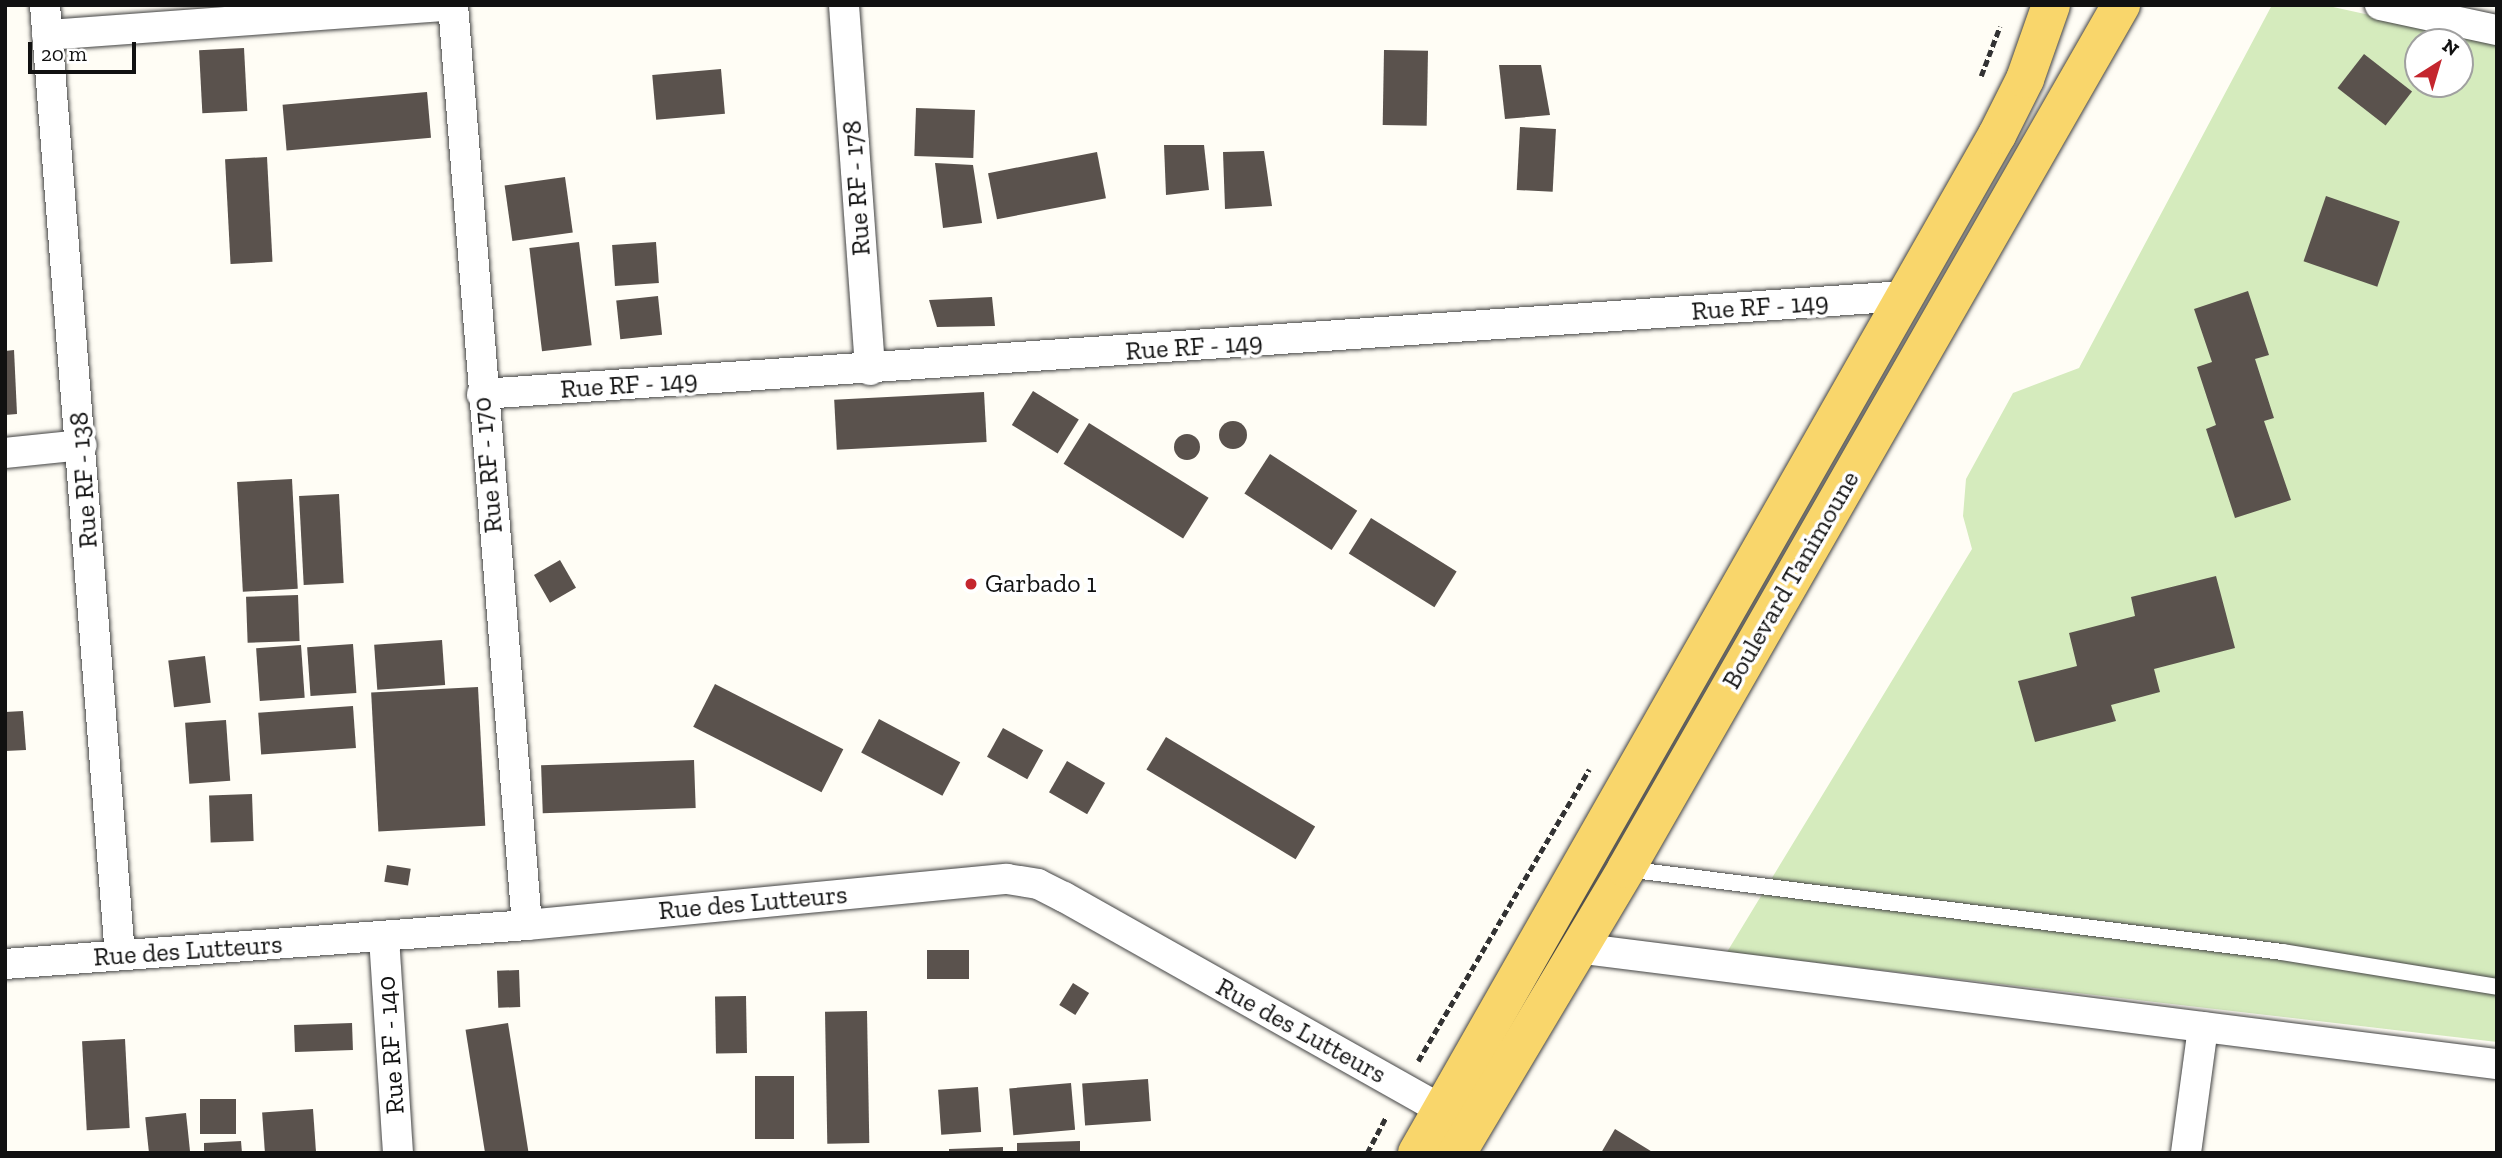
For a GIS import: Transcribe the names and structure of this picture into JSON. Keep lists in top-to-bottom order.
{
  "streets": {
    "main road": ["Boulevard Tanimoune"],
    "street": [
      "Rue RF - 178",
      "Rue RF - 149",
      "Rue RF - 170",
      "Rue RF - 138",
      "Rue des Lutteurs",
      "Rue RF - 140"
    ]
  },
  "crossings": [
    ["Rue RF - 178", "Rue RF - 149"],
    ["Rue RF - 149", "Rue RF - 170"],
    ["Rue RF - 149", "Boulevard Tanimoune"],
    ["Rue RF - 170", "Rue des Lutteurs"],
    ["Rue RF - 138", "Rue des Lutteurs"],
    ["Boulevard Tanimoune", "Rue des Lutteurs"],
    ["Rue des Lutteurs", "Rue RF - 140"]
  ],
  "places": ["Garbado 1"],
  "scale_bar": "20 m",
  "north": "top right"
}
